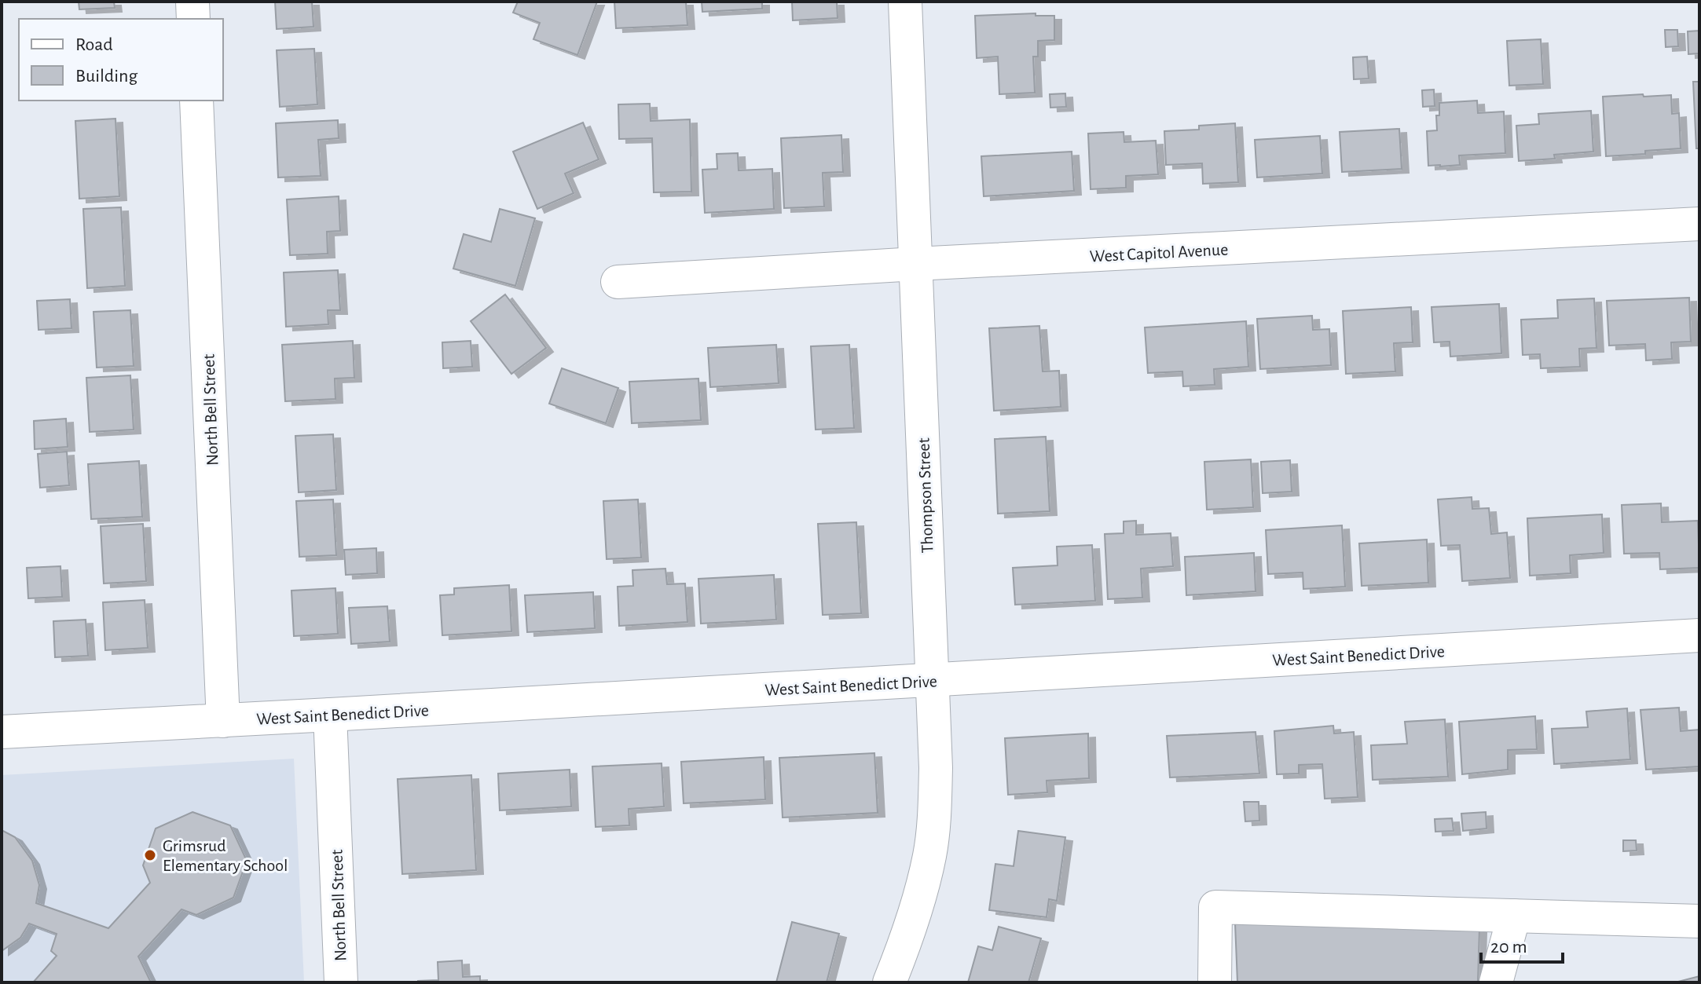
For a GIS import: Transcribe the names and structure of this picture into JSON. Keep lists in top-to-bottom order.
{
  "streets": {
    "street": [
      "West Capitol Avenue",
      "North Bell Street",
      "Thompson Street",
      "West Saint Benedict Drive"
    ]
  },
  "crossings": [
    ["West Capitol Avenue", "Thompson Street"],
    ["North Bell Street", "West Saint Benedict Drive"],
    ["Thompson Street", "West Saint Benedict Drive"]
  ],
  "places": ["Grimsrud Elementary School"],
  "legend": ["Road", "Building"],
  "scale_bar": "20 m"
}
